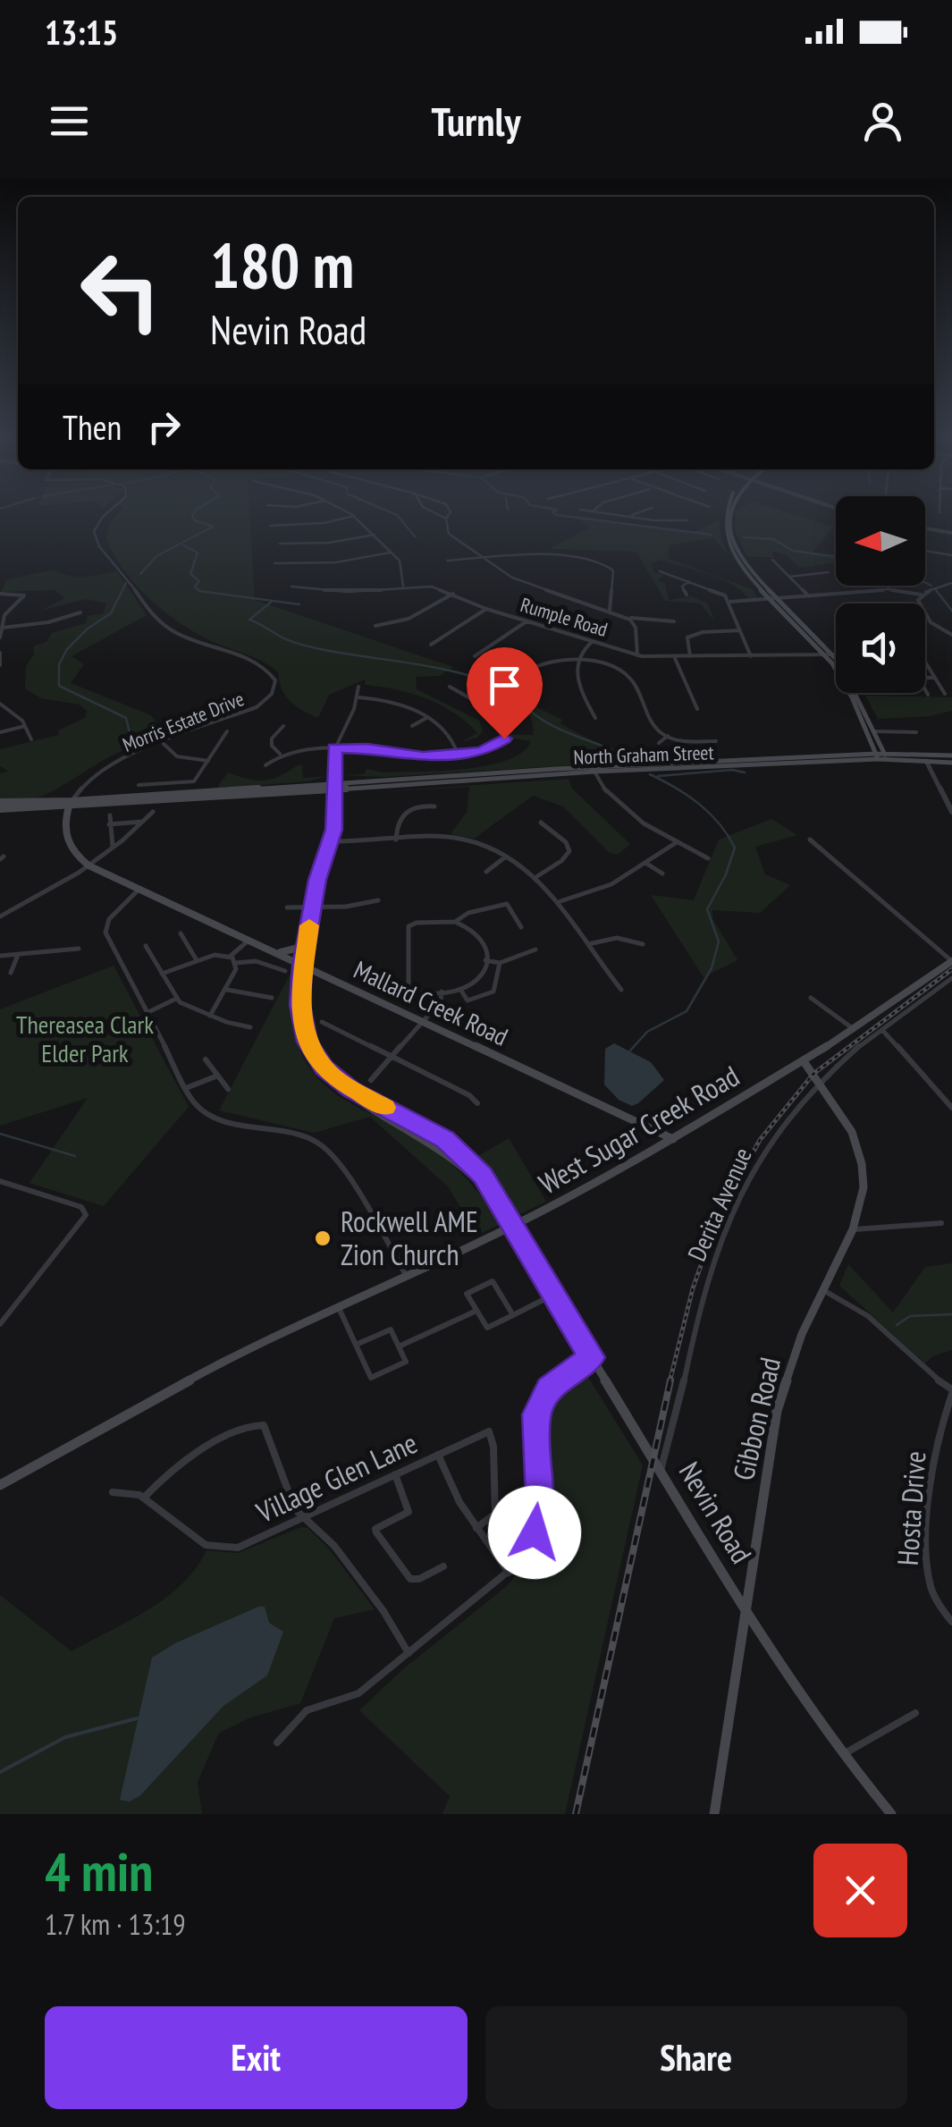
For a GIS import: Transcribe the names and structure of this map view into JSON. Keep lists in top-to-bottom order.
{
  "streets": {
    "main road": [
      "North Graham Street",
      "Mallard Creek Road",
      "West Sugar Creek Road",
      "Gibbon Road",
      "Nevin Road"
    ],
    "street": [
      "Rumple Road",
      "Morris Estate Drive",
      "Derita Avenue",
      "Village Glen Lane",
      "Hosta Drive"
    ]
  },
  "crossings": [
    ["Morris Estate Drive", "North Graham Street"],
    ["North Graham Street", "Nevin Road"],
    ["Mallard Creek Road", "West Sugar Creek Road"],
    ["Mallard Creek Road", "Nevin Road"],
    ["West Sugar Creek Road", "Gibbon Road"],
    ["West Sugar Creek Road", "Nevin Road"],
    ["Derita Avenue", "Gibbon Road"],
    ["Derita Avenue", "Nevin Road"],
    ["Gibbon Road", "Nevin Road"]
  ],
  "parks": ["Thereasea Clark Elder Park"],
  "places": ["Rockwell AME Zion Church"],
  "north": "left",
  "page": {
    "status": "13:15",
    "header": "Turnly",
    "turn": ["180 m", "Nevin Road"],
    "then": "Then",
    "heading": ["4 min", "1.7 km · 13:19"],
    "buttons": ["Exit", "Share"]
  }
}
